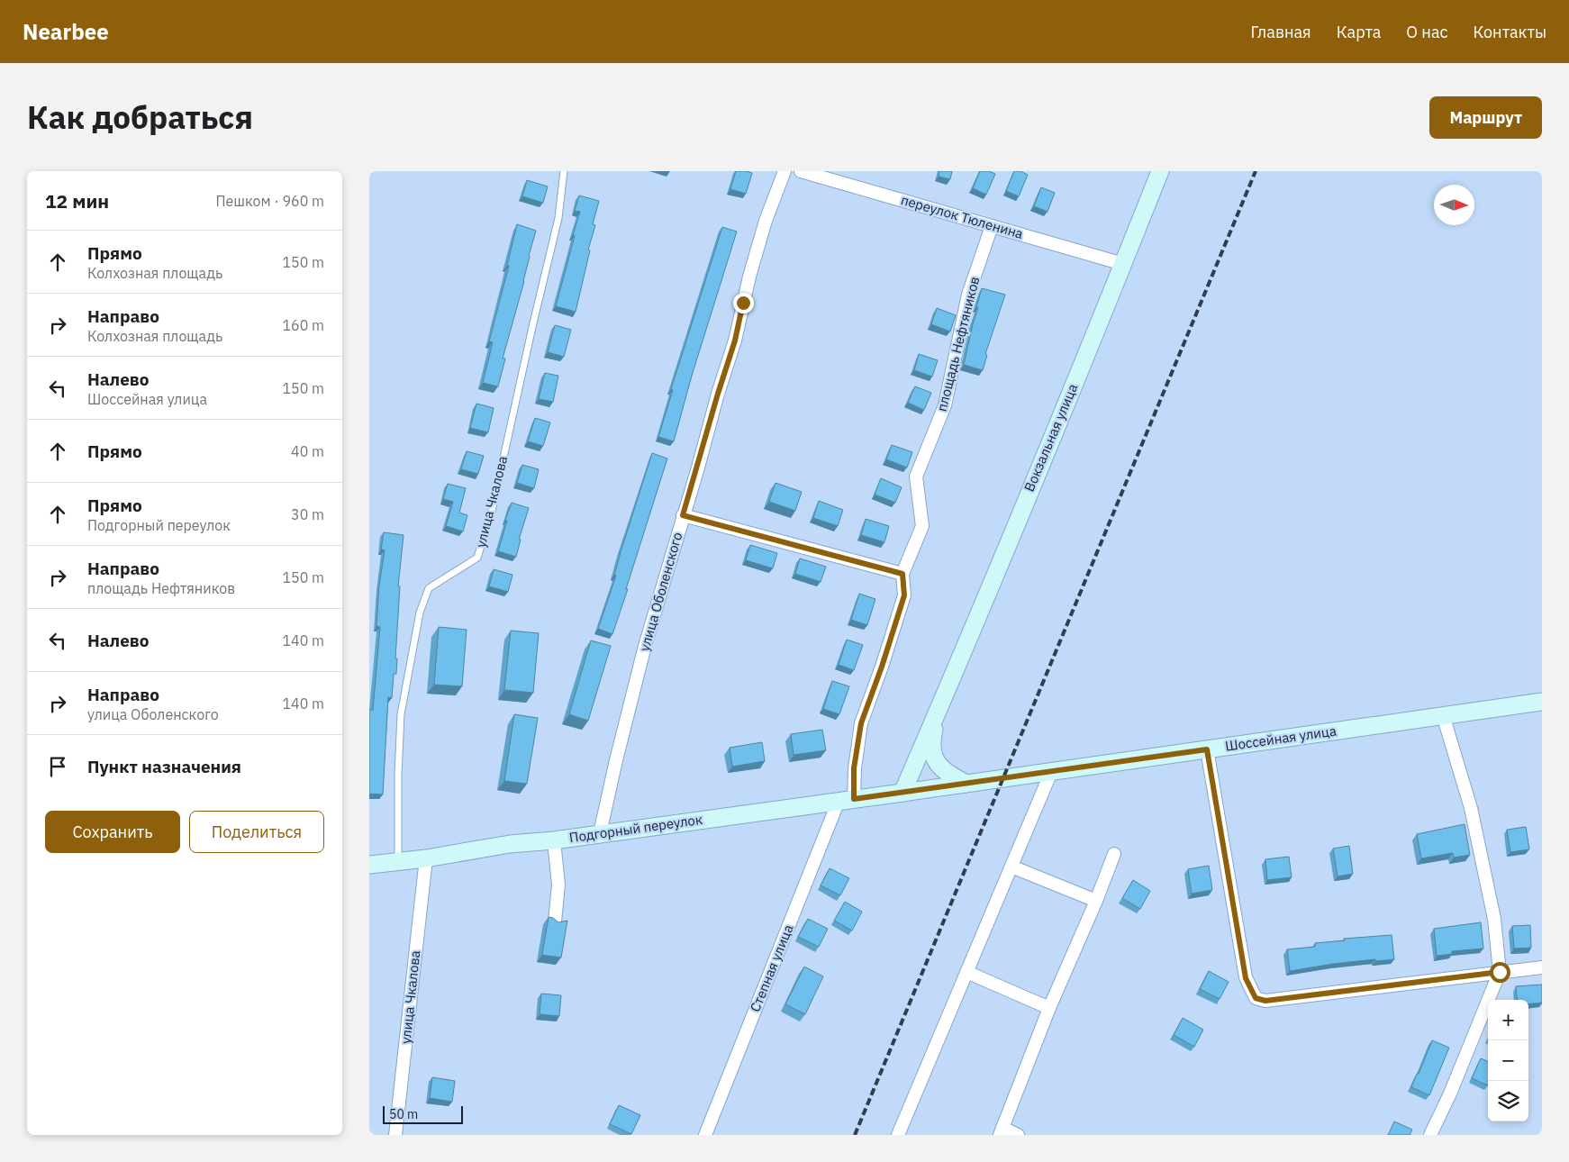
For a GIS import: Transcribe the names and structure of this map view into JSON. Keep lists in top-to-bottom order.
{
  "streets": {
    "main road": ["Вокзальная улица", "Шоссейная улица", "Подгорный переулок"],
    "street": [
      "переулок Тюленина",
      "площадь Нефтяников",
      "улица Чкалова",
      "улица Оболенского",
      "Степная улица"
    ]
  },
  "crossings": [
    ["переулок Тюленина", "площадь Нефтяников"],
    ["переулок Тюленина", "Вокзальная улица"],
    ["площадь Нефтяников", "Подгорный переулок"],
    ["площадь Нефтяников", "Степная улица"],
    ["улица Чкалова", "Подгорный переулок"],
    ["улица Оболенского", "Подгорный переулок"],
    ["Шоссейная улица", "Подгорный переулок"],
    ["Подгорный переулок", "Степная улица"]
  ],
  "scale_bar": "50 m",
  "north": "right",
  "page": {
    "header": "Nearbee",
    "nav": [
      "Главная",
      "Карта",
      "О нас",
      "Контакты"
    ],
    "title": "Как добраться",
    "buttons": [
      "Маршрут",
      ["Сохранить", "Поделиться"]
    ],
    "heading": ["12 мин", "Пешком · 960 m"],
    "list": [
      ["Прямо", "Колхозная площадь", "150 m"],
      ["Направо", "Колхозная площадь", "160 m"],
      ["Налево", "Шоссейная улица", "150 m"],
      ["Прямо", "40 m"],
      ["Прямо", "Подгорный переулок", "30 m"],
      ["Направо", "площадь Нефтяников", "150 m"],
      ["Налево", "140 m"],
      ["Направо", "улица Оболенского", "140 m"],
      "Пункт назначения"
    ],
    "map_buttons": ["+", "−"],
    "scale": "50 m"
  }
}
